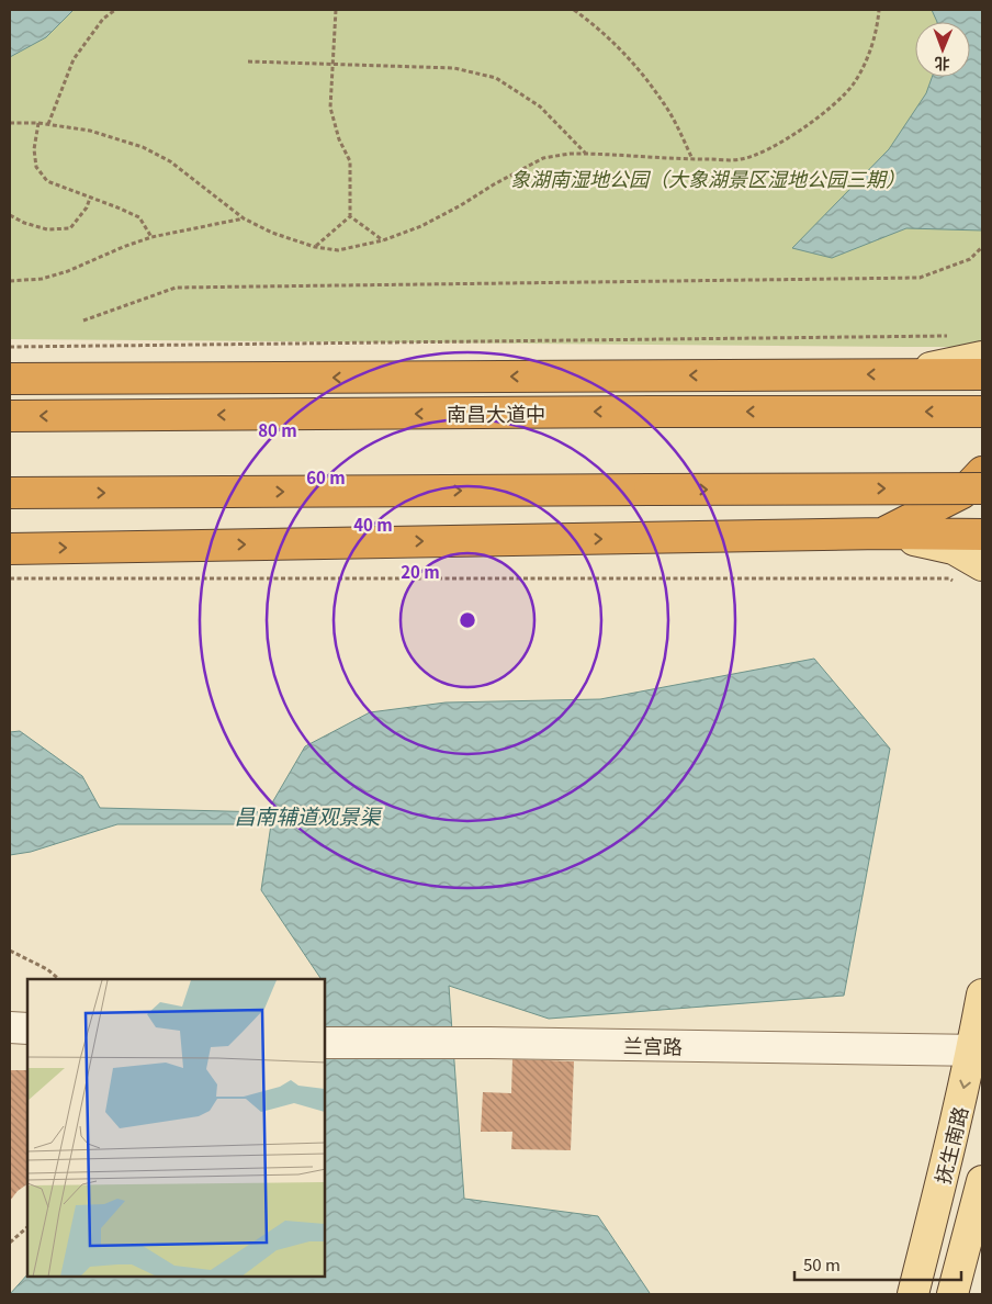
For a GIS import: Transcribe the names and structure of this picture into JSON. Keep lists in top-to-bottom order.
{
  "streets": {
    "highway": ["南昌大道中"],
    "main road": ["抚生南路"],
    "street": ["兰宫路"]
  },
  "crossings": [
    ["兰宫路", "抚生南路"]
  ],
  "water": ["昌南辅道观景渠"],
  "parks": ["象湖南湿地公园（大象湖景区湿地公园三期）"],
  "scale_bar": "50 m",
  "north": "bottom",
  "rings": [
    "80 m",
    "60 m",
    "40 m",
    "20 m"
  ]
}
